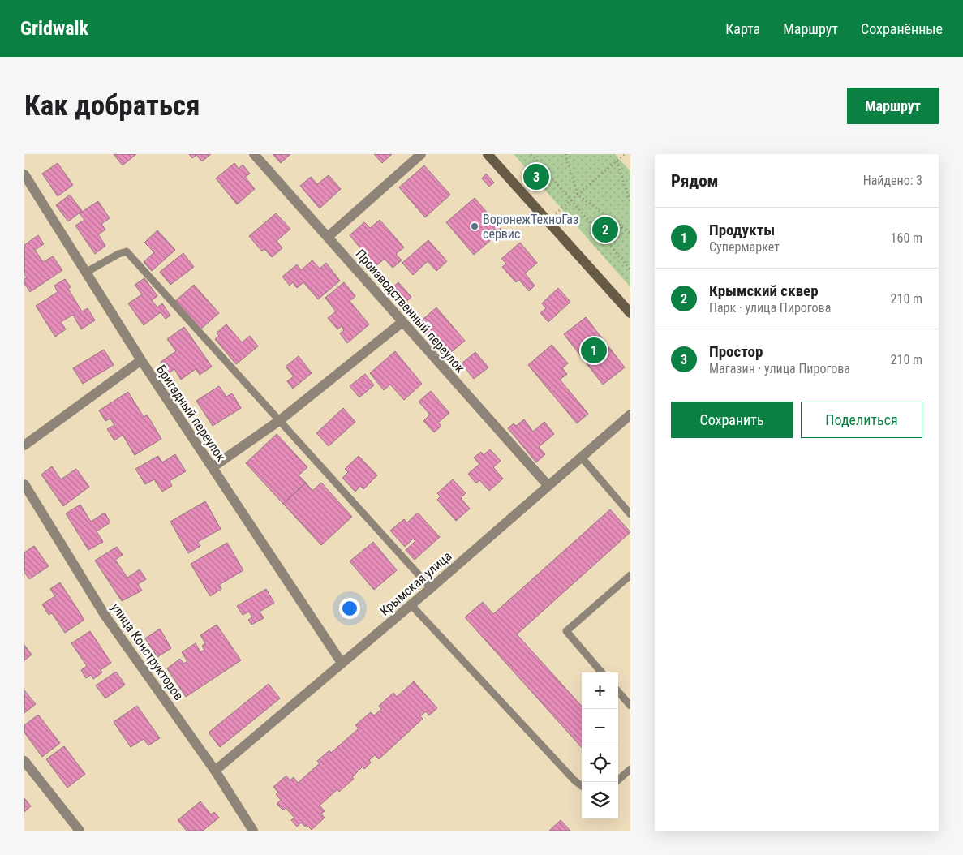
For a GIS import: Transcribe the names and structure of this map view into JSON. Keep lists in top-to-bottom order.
{
  "streets": {
    "street": [
      "Производственный переулок",
      "Бригадный переулок",
      "Крымская улица",
      "улица Конструкторов"
    ]
  },
  "crossings": [
    ["Производственный переулок", "Крымская улица"],
    ["Бригадный переулок", "Крымская улица"],
    ["Крымская улица", "улица Конструкторов"]
  ],
  "places": ["ВоронежТехноГаз сервис"],
  "page": {
    "header": "Gridwalk",
    "nav": ["Карта", "Маршрут", "Сохранённые"],
    "buttons": [
      "Маршрут",
      ["Сохранить", "Поделиться"]
    ],
    "title": "Как добраться",
    "heading": ["Рядом", "Найдено: 3"],
    "pins": ["3", "2", "1"],
    "list": [
      {
        "mark": "1",
        "name": "Продукты",
        "note": "Супермаркет",
        "value": "160 m"
      },
      {
        "mark": "2",
        "name": "Крымский сквер",
        "note": "Парк · улица Пирогова",
        "value": "210 m"
      },
      {
        "mark": "3",
        "name": "Простор",
        "note": "Магазин · улица Пирогова",
        "value": "210 m"
      }
    ],
    "map_buttons": ["+", "−"]
  }
}
